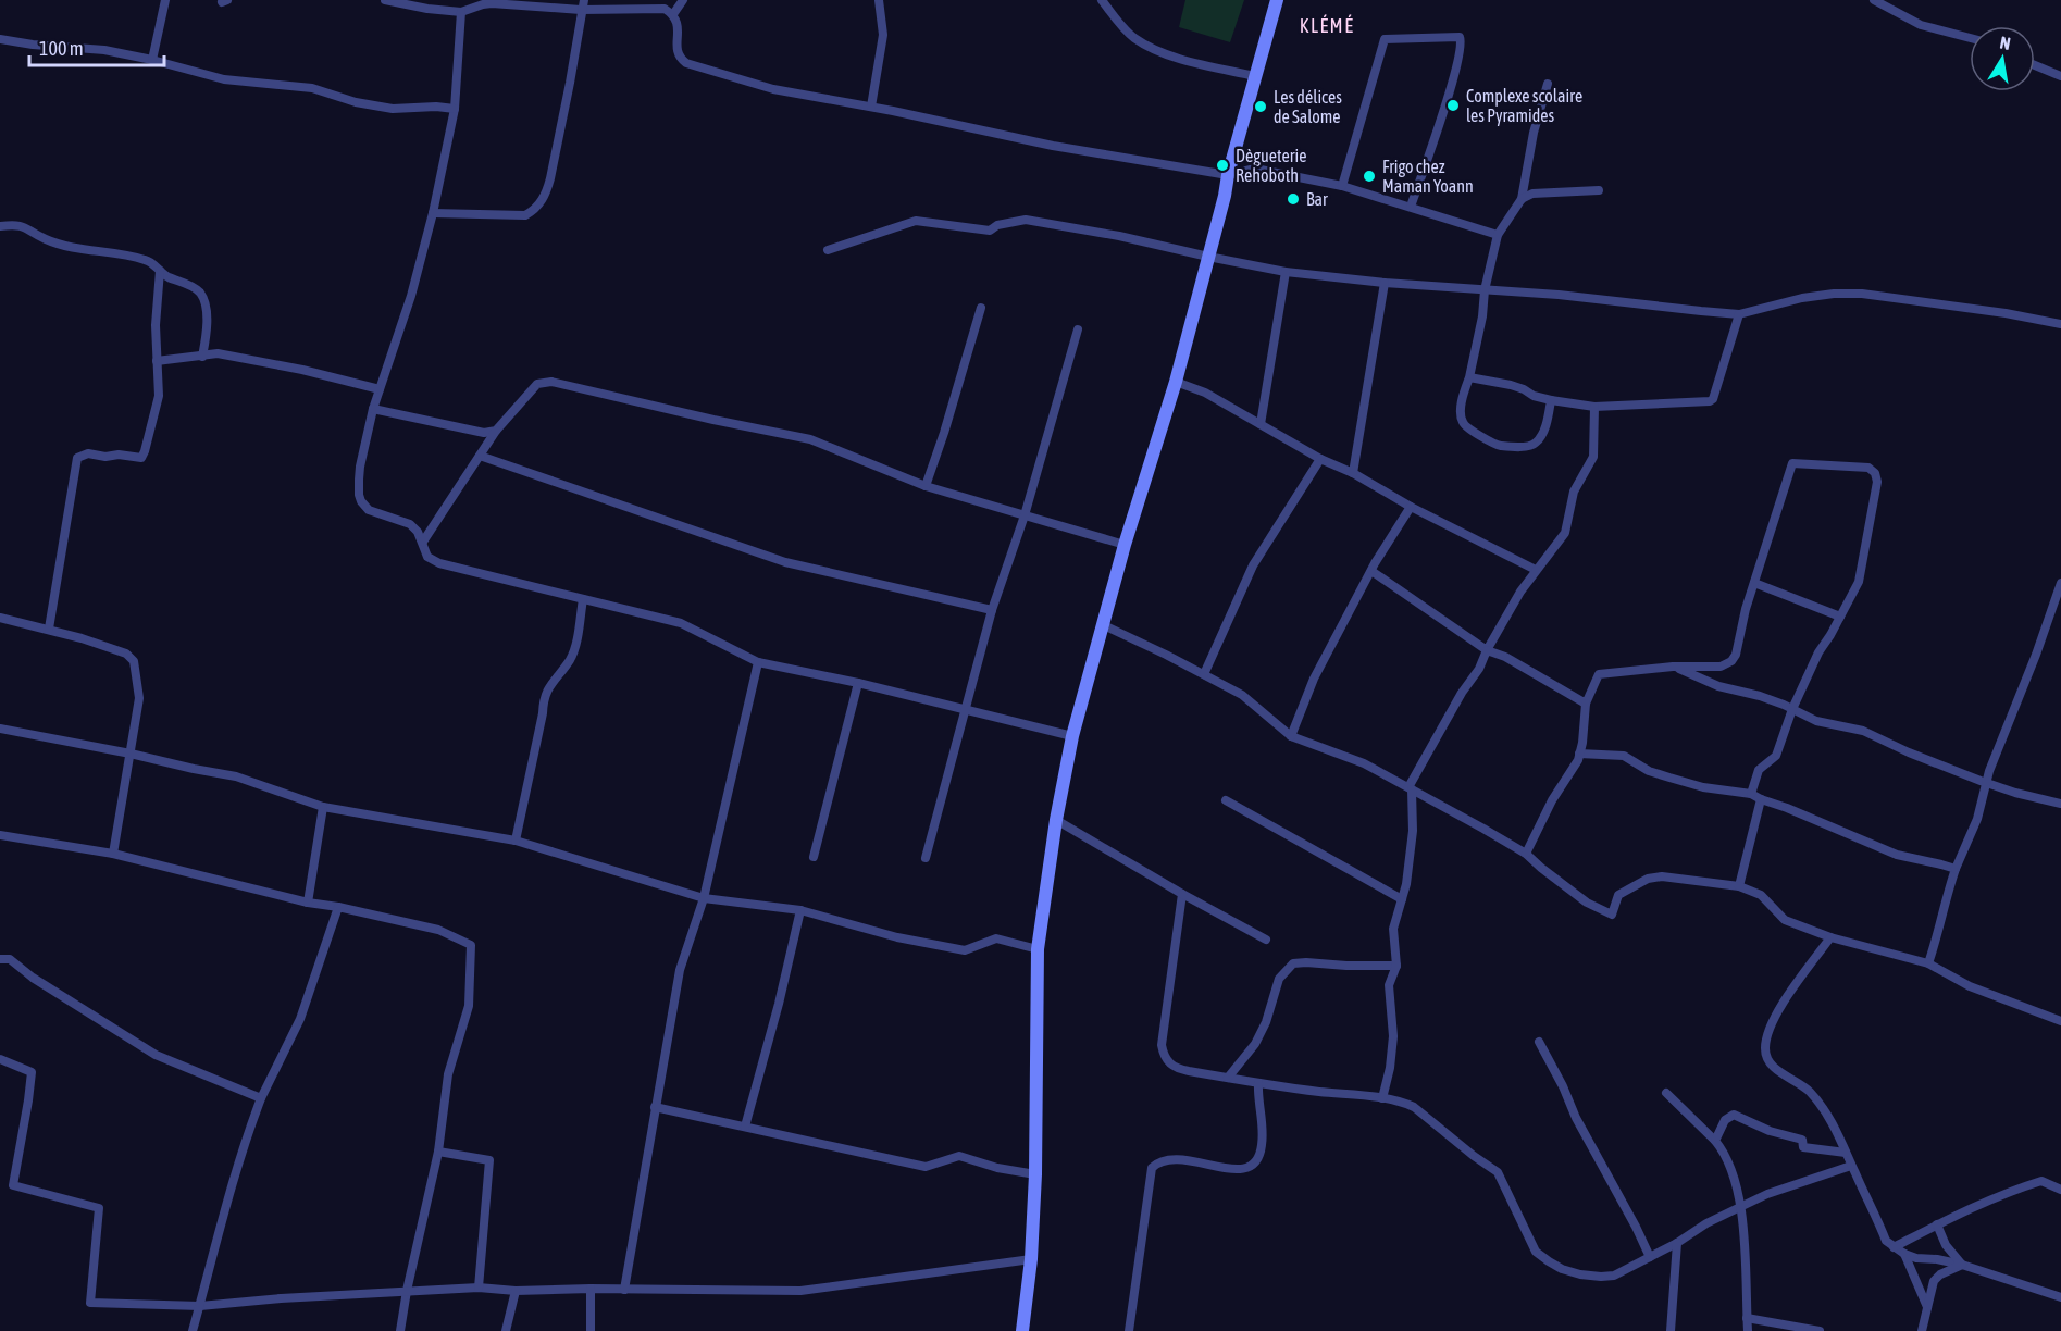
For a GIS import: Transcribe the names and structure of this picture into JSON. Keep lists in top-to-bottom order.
{
  "districts": ["KLÉMÉ"],
  "places": [
    "Complexe scolaire les Pyramides",
    "Les délices de Salome",
    "Dègueterie Rehoboth",
    "Frigo chez Maman Yoann",
    "Bar"
  ],
  "scale_bar": "100 m",
  "north": "top"
}
